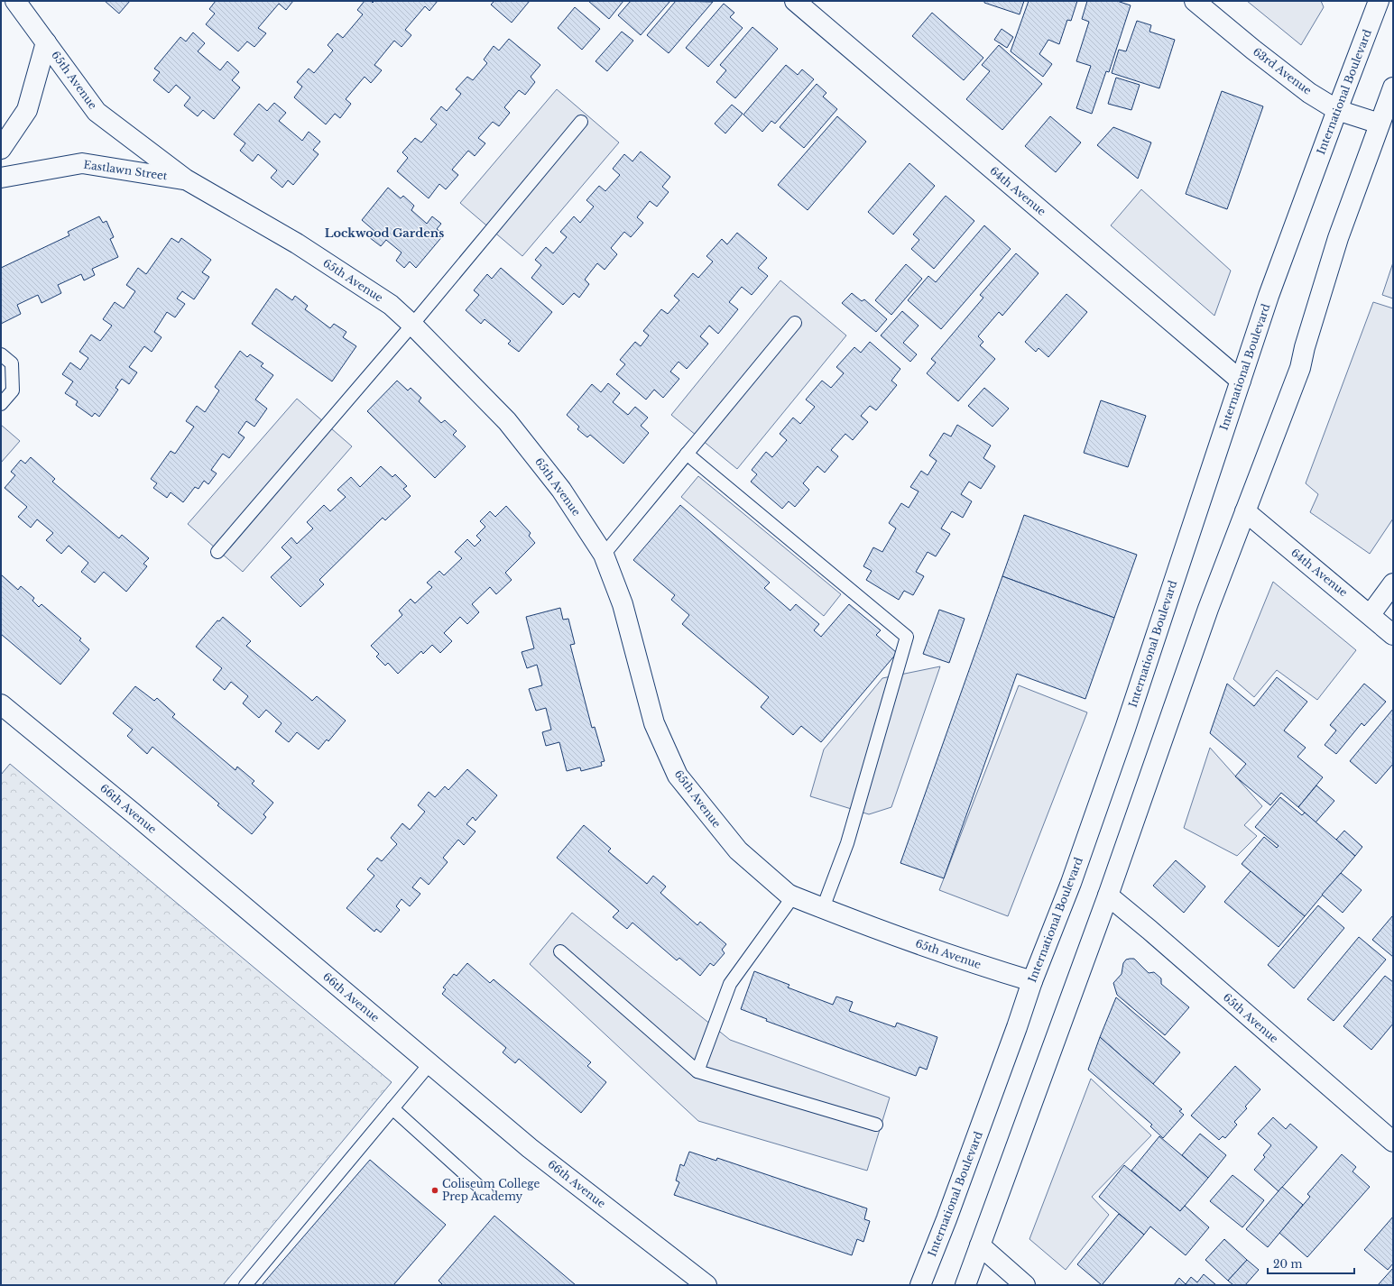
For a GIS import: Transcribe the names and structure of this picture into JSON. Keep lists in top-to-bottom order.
{
  "streets": {
    "street": [
      "63rd Avenue",
      "65th Avenue",
      "International Boulevard",
      "Eastlawn Street",
      "64th Avenue",
      "66th Avenue"
    ]
  },
  "crossings": [
    ["63rd Avenue", "International Boulevard"],
    ["65th Avenue", "International Boulevard"],
    ["65th Avenue", "Eastlawn Street"],
    ["International Boulevard", "64th Avenue"]
  ],
  "districts": ["Lockwood Gardens"],
  "places": ["Coliseum College Prep Academy"],
  "scale_bar": "20 m"
}
